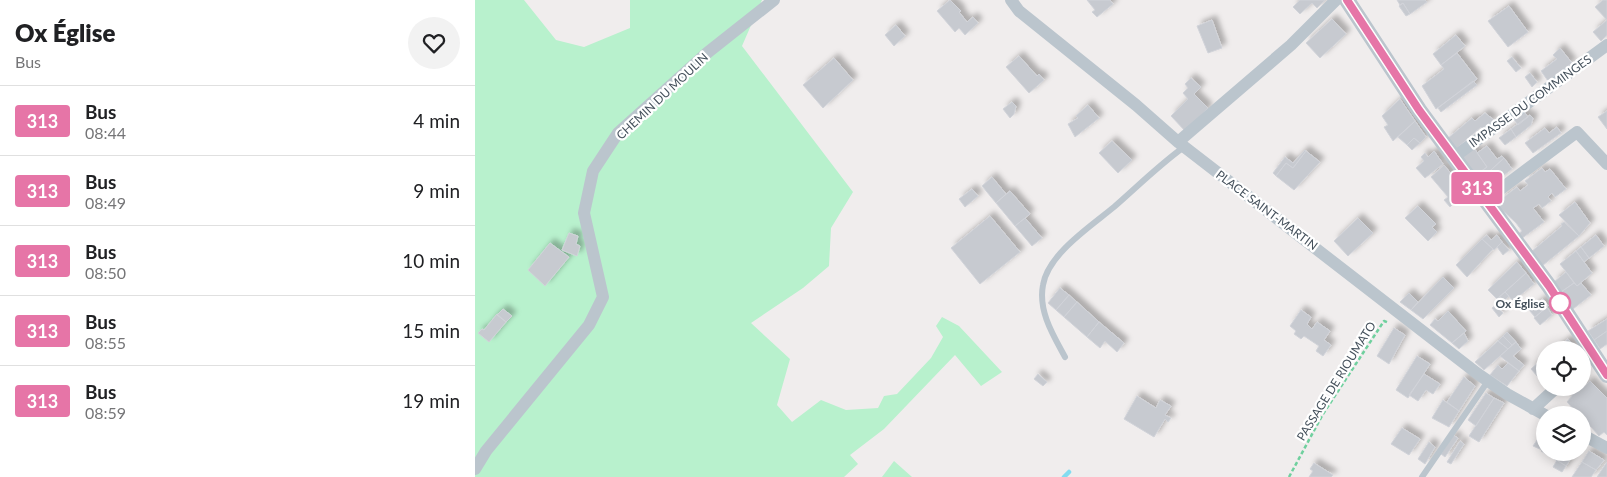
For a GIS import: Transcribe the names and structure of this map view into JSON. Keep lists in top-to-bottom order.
{
  "streets": {
    "street": ["CHEMIN DU MOULIN", "IMPASSE DU COMMINGES", "PLACE SAINT-MARTIN"],
    "path": ["PASSAGE DE RIOUMATO"]
  },
  "places": ["Ox Église"],
  "lines": ["bus line 313"],
  "page": {
    "heading": ["Ox Église", "Bus"],
    "on_map": "313",
    "list": [
      {
        "mark": "313",
        "name": "Bus",
        "note": "08:44",
        "value": "4 min"
      },
      {
        "mark": "313",
        "name": "Bus",
        "note": "08:49",
        "value": "9 min"
      },
      {
        "mark": "313",
        "name": "Bus",
        "note": "08:50",
        "value": "10 min"
      },
      {
        "mark": "313",
        "name": "Bus",
        "note": "08:55",
        "value": "15 min"
      },
      {
        "mark": "313",
        "name": "Bus",
        "note": "08:59",
        "value": "19 min"
      }
    ]
  }
}
